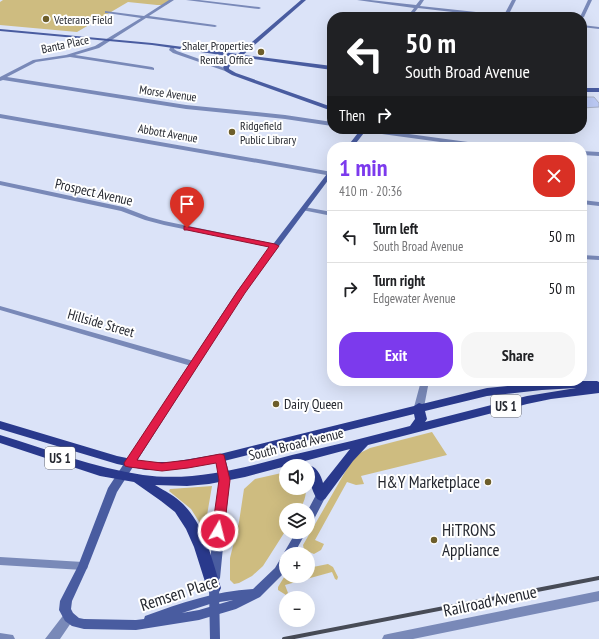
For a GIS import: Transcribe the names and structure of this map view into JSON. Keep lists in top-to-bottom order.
{
  "streets": {
    "main road": ["US 1", "South Broad Avenue"],
    "street": [
      "Banta Place",
      "Morse Avenue",
      "Abbott Avenue",
      "Prospect Avenue",
      "Hillside Street",
      "Remsen Place",
      "Railroad Avenue"
    ]
  },
  "crossings": [
    ["Banta Place", "Morse Avenue"]
  ],
  "places": [
    "Veterans Field",
    "Shaler Properties Rental Office",
    "Ridgefield Public Library",
    "Dairy Queen",
    "H&Y Marketplace",
    "HiTRONS Appliance"
  ],
  "page": {
    "turn": ["50 m", "South Broad Avenue"],
    "then": "Then",
    "heading": ["1 min", "410 m · 20:36"],
    "list": [
      {
        "name": "Turn left",
        "note": "South Broad Avenue",
        "value": "50 m"
      },
      {
        "name": "Turn right",
        "note": "Edgewater Avenue",
        "value": "50 m"
      }
    ],
    "buttons": ["Exit", "Share"],
    "map_buttons": ["+", "−"]
  }
}
